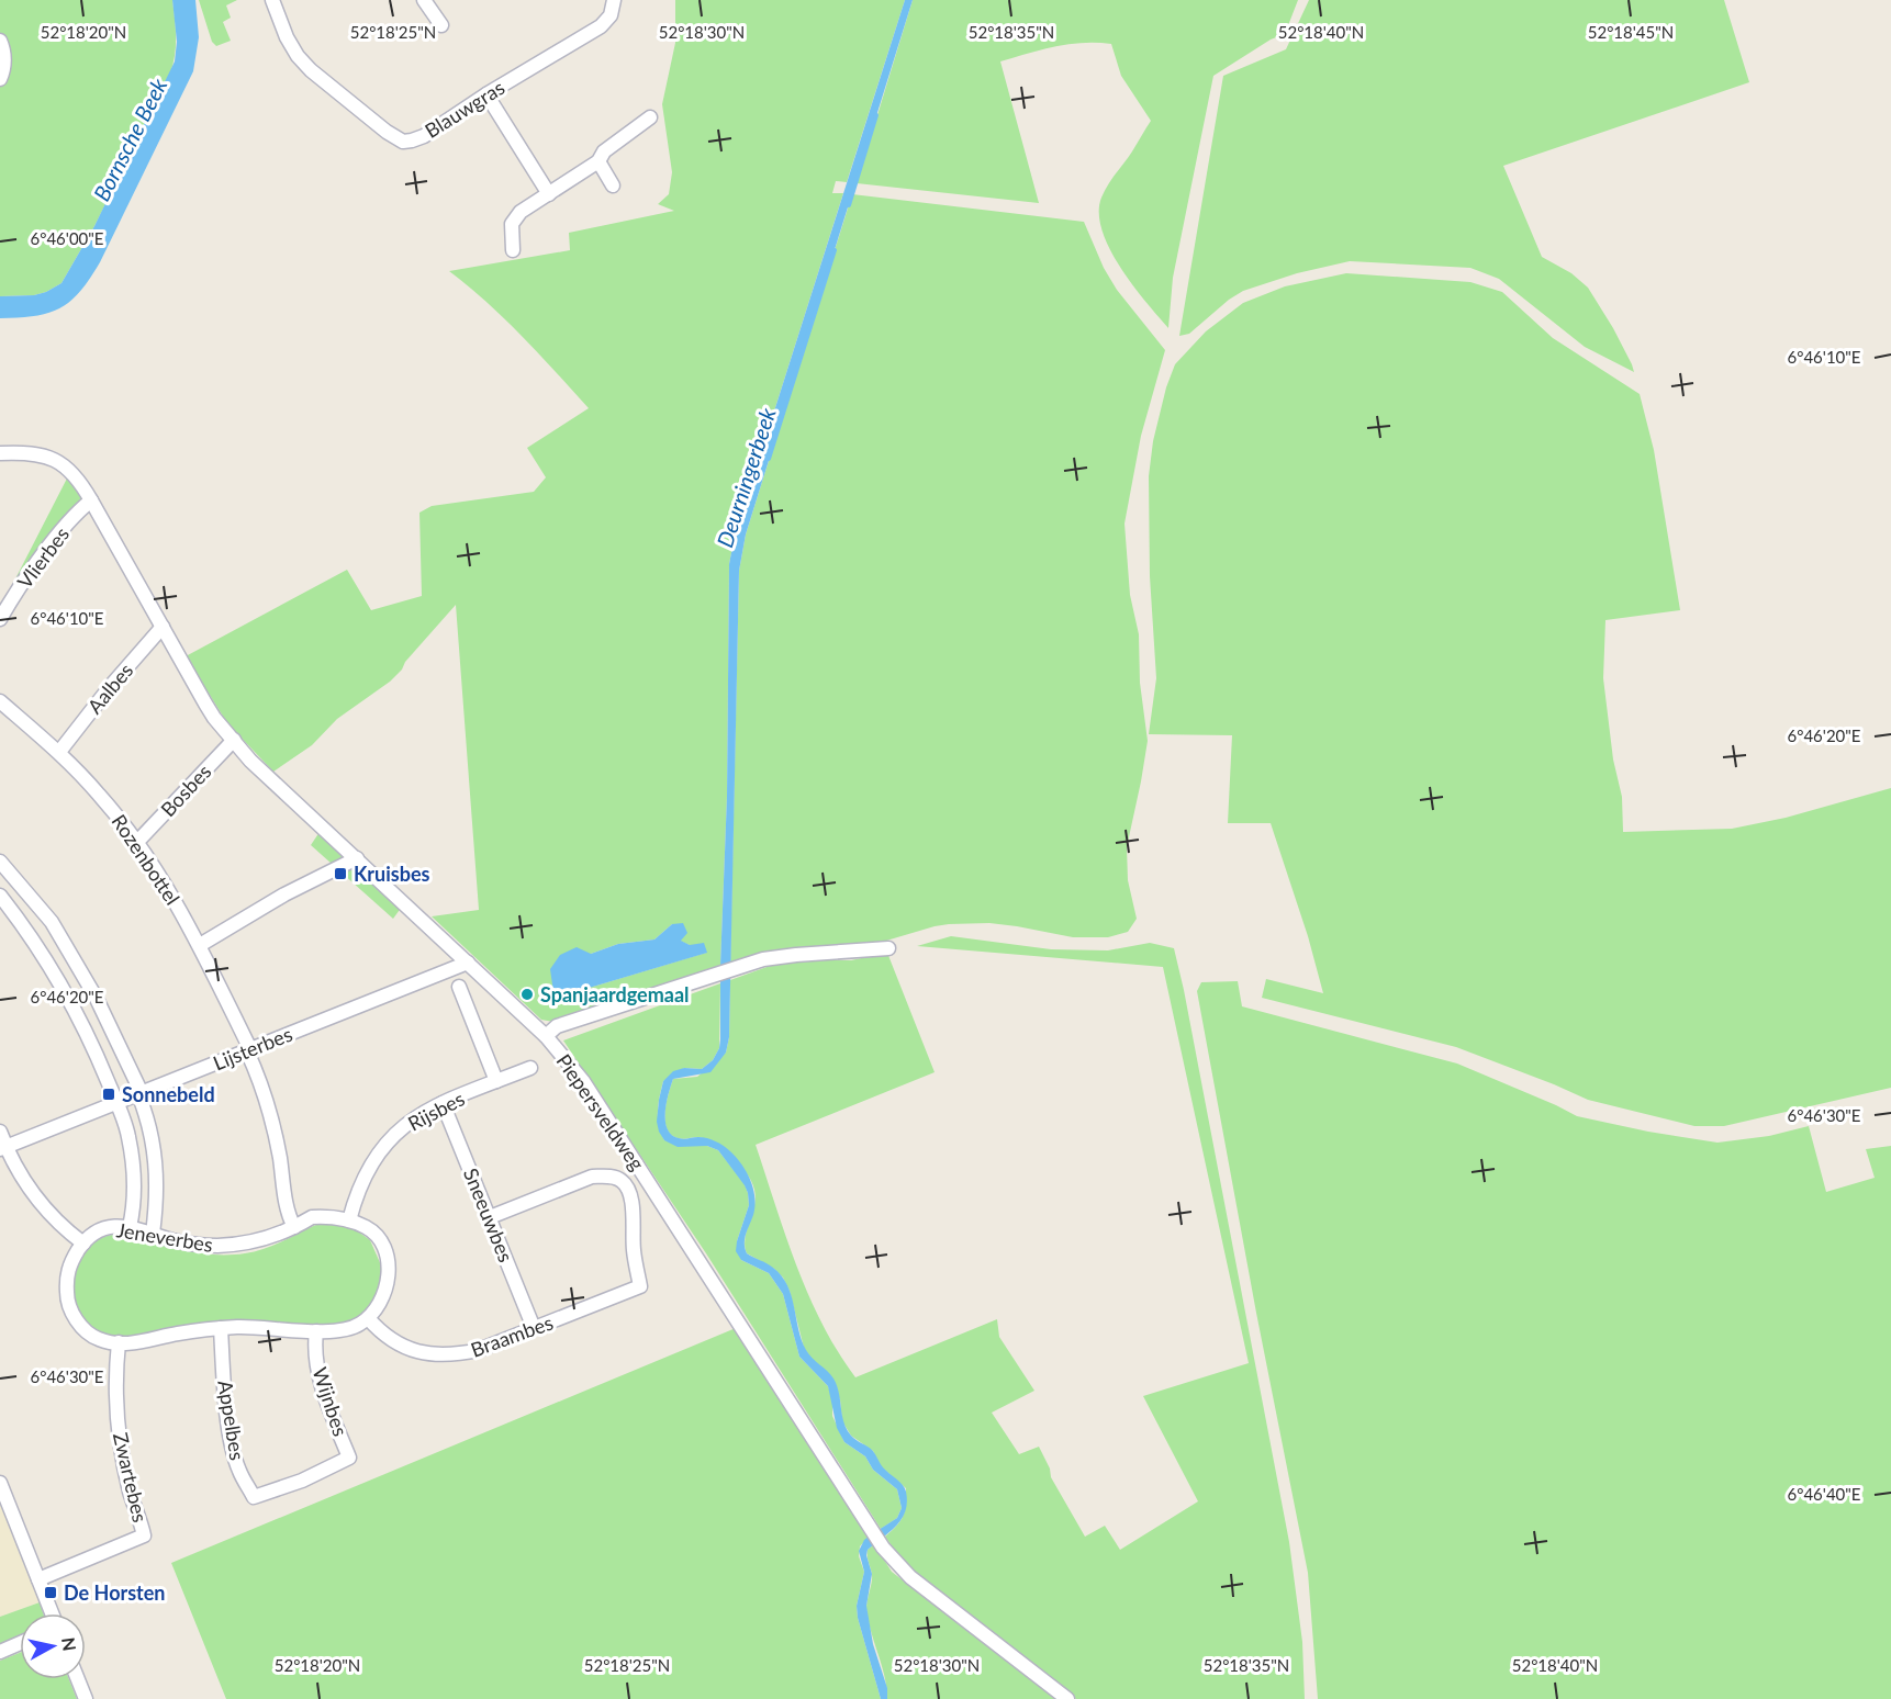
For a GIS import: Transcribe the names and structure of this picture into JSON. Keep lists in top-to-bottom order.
{
  "streets": {
    "street": [
      "Blauwgras",
      "Vlierbes",
      "Aalbes",
      "Bosbes",
      "Rozenbottel",
      "Lijsterbes",
      "Rijsbes",
      "Piepersveldweg",
      "Sneeuwbes",
      "Jeneverbes",
      "Braambes",
      "Wijnbes",
      "Appelbes",
      "Zwartebes"
    ]
  },
  "crossings": [
    ["Vlierbes", "Piepersveldweg"],
    ["Aalbes", "Rozenbottel"],
    ["Aalbes", "Piepersveldweg"],
    ["Bosbes", "Rozenbottel"],
    ["Bosbes", "Piepersveldweg"],
    ["Rozenbottel", "Lijsterbes"],
    ["Rozenbottel", "Jeneverbes"],
    ["Lijsterbes", "Piepersveldweg"],
    ["Rijsbes", "Sneeuwbes"],
    ["Rijsbes", "Jeneverbes"],
    ["Sneeuwbes", "Braambes"],
    ["Jeneverbes", "Braambes"],
    ["Wijnbes", "Appelbes"]
  ],
  "water": ["Bornsche Beek", "Deurningerbeek"],
  "places": {
    "transit": ["Kruisbes", "Sonnebeld", "De Horsten"],
    "other": ["Spanjaardgemaal"]
  },
  "north": "right",
  "coordinates": [
    "52°18'20\"N",
    "52°18'25\"N",
    "52°18'30\"N",
    "52°18'35\"N",
    "52°18'40\"N",
    "52°18'45\"N",
    "6°46'00\"E",
    "6°46'10\"E",
    "6°46'20\"E",
    "6°46'30\"E",
    "6°46'40\"E"
  ]
}
